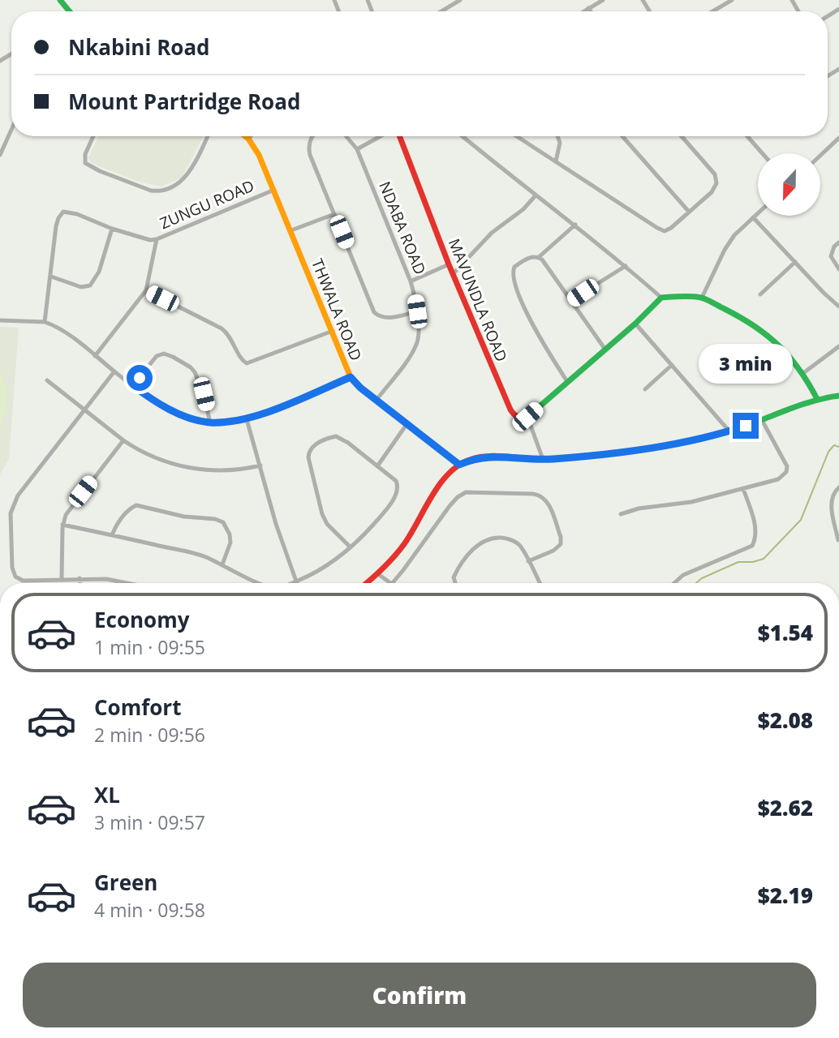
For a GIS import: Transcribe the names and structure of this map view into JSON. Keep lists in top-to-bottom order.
{
  "streets": {
    "street": [
      "ZUNGU ROAD",
      "NDABA ROAD",
      "MAVUNDLA ROAD",
      "THWALA ROAD"
    ]
  },
  "crossings": [
    ["ZUNGU ROAD", "THWALA ROAD"],
    ["NDABA ROAD", "THWALA ROAD"]
  ],
  "north": "bottom",
  "page": {
    "banner": ["Nkabini Road", "Mount Partridge Road"],
    "bubble": "3 min",
    "list": [
      {
        "name": "Economy",
        "note": "1 min · 09:55",
        "value": "$1.54"
      },
      {
        "name": "Comfort",
        "note": "2 min · 09:56",
        "value": "$2.08"
      },
      {
        "name": "XL",
        "note": "3 min · 09:57",
        "value": "$2.62"
      },
      {
        "name": "Green",
        "note": "4 min · 09:58",
        "value": "$2.19"
      }
    ],
    "buttons": "Confirm"
  }
}
